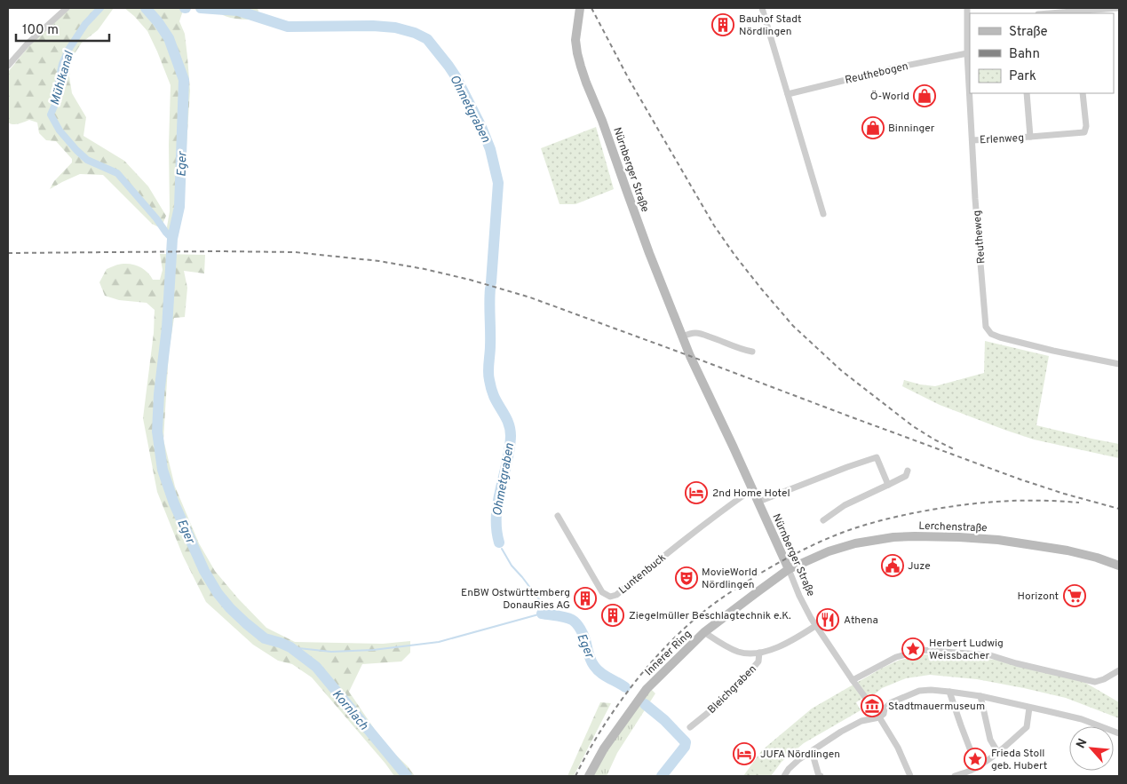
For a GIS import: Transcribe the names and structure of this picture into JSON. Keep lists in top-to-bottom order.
{
  "streets": {
    "main road": ["Nürnberger Straße", "Lerchenstraße", "Innerer Ring"],
    "street": [
      "Reuthebogen",
      "Erlenweg",
      "Reutheweg",
      "Luntenbuck",
      "Bleichgraben"
    ]
  },
  "crossings": [
    ["Reuthebogen", "Reutheweg"],
    ["Erlenweg", "Reutheweg"],
    ["Nürnberger Straße", "Lerchenstraße"],
    ["Nürnberger Straße", "Luntenbuck"],
    ["Nürnberger Straße", "Innerer Ring"],
    ["Nürnberger Straße", "Bleichgraben"],
    ["Lerchenstraße", "Innerer Ring"]
  ],
  "water": [
    "Mühlkanal",
    "Ohmetgraben",
    "Eger",
    "Kornlach"
  ],
  "places": {
    "building": ["Bauhof Stadt Nördlingen", "EnBW Ostwürttemberg DonauRies AG", "Ziegelmüller Beschlagtechnik e.K."],
    "shop": ["Ö-World", "Binninger"],
    "hotel": ["2nd Home Hotel", "JUFA Nördlingen"],
    "public building": ["Juze"],
    "theatre": ["MovieWorld Nördlingen"],
    "supermarket": ["Horizont"],
    "restaurant": ["Athena"],
    "place": ["Herbert Ludwig Weissbacher", "Frieda Stoll geb. Hubert"],
    "museum": ["Stadtmauermuseum"]
  },
  "legend": ["Straße", "Bahn", "Park"],
  "scale_bar": "100 m",
  "north": "top left"
}
